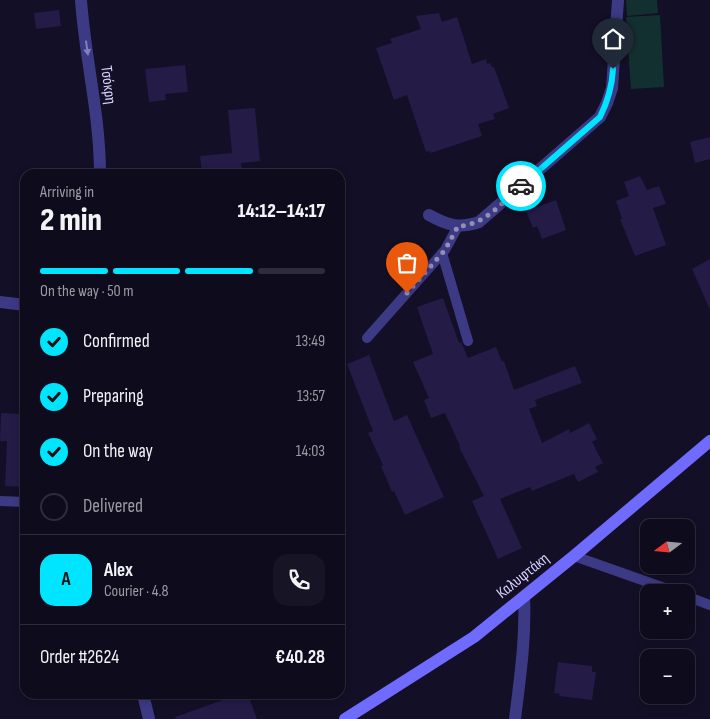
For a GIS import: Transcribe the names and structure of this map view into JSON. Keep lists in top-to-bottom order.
{
  "streets": {
    "main road": ["Καλυφτάκη"],
    "street": ["Τσόκρη"]
  },
  "one_way": ["Τσόκρη"],
  "north": "left",
  "page": {
    "heading": ["2 min", "Arriving in", "14:12–14:17"],
    "panel": [
      "Alex",
      "Courier · 4.8",
      "Order #2624",
      "€40.28"
    ],
    "bar": "On the way · 50 m",
    "list": [
      ["Confirmed", "13:49"],
      ["Preparing", "13:57"],
      ["On the way", "14:03"],
      "Delivered"
    ],
    "map_buttons": ["+", "−"],
    "round": "A"
  }
}
